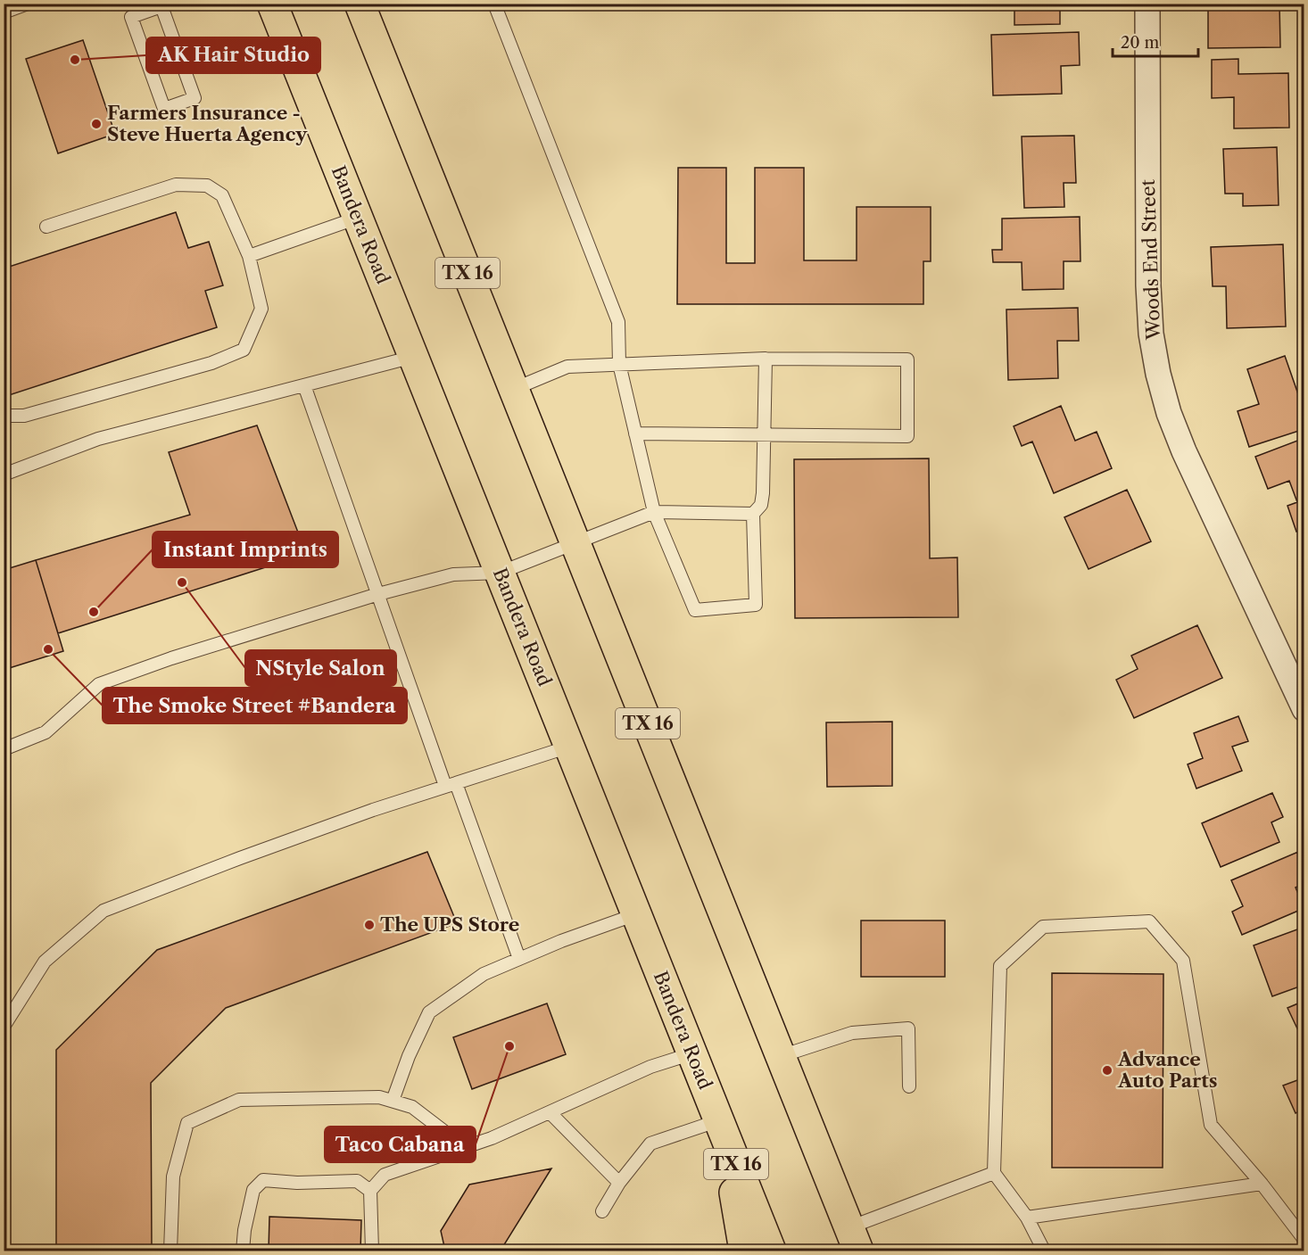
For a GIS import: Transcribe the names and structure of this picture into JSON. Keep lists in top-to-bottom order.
{
  "streets": {
    "main road": ["Bandera Road", "TX 16"],
    "street": ["Woods End Street"]
  },
  "places": [
    "AK Hair Studio",
    "Farmers Insurance - Steve Huerta Agency",
    "NStyle Salon",
    "Instant Imprints",
    "The Smoke Street #Bandera",
    "The UPS Store",
    "Taco Cabana",
    "Advance Auto Parts"
  ],
  "scale_bar": "20 m"
}
